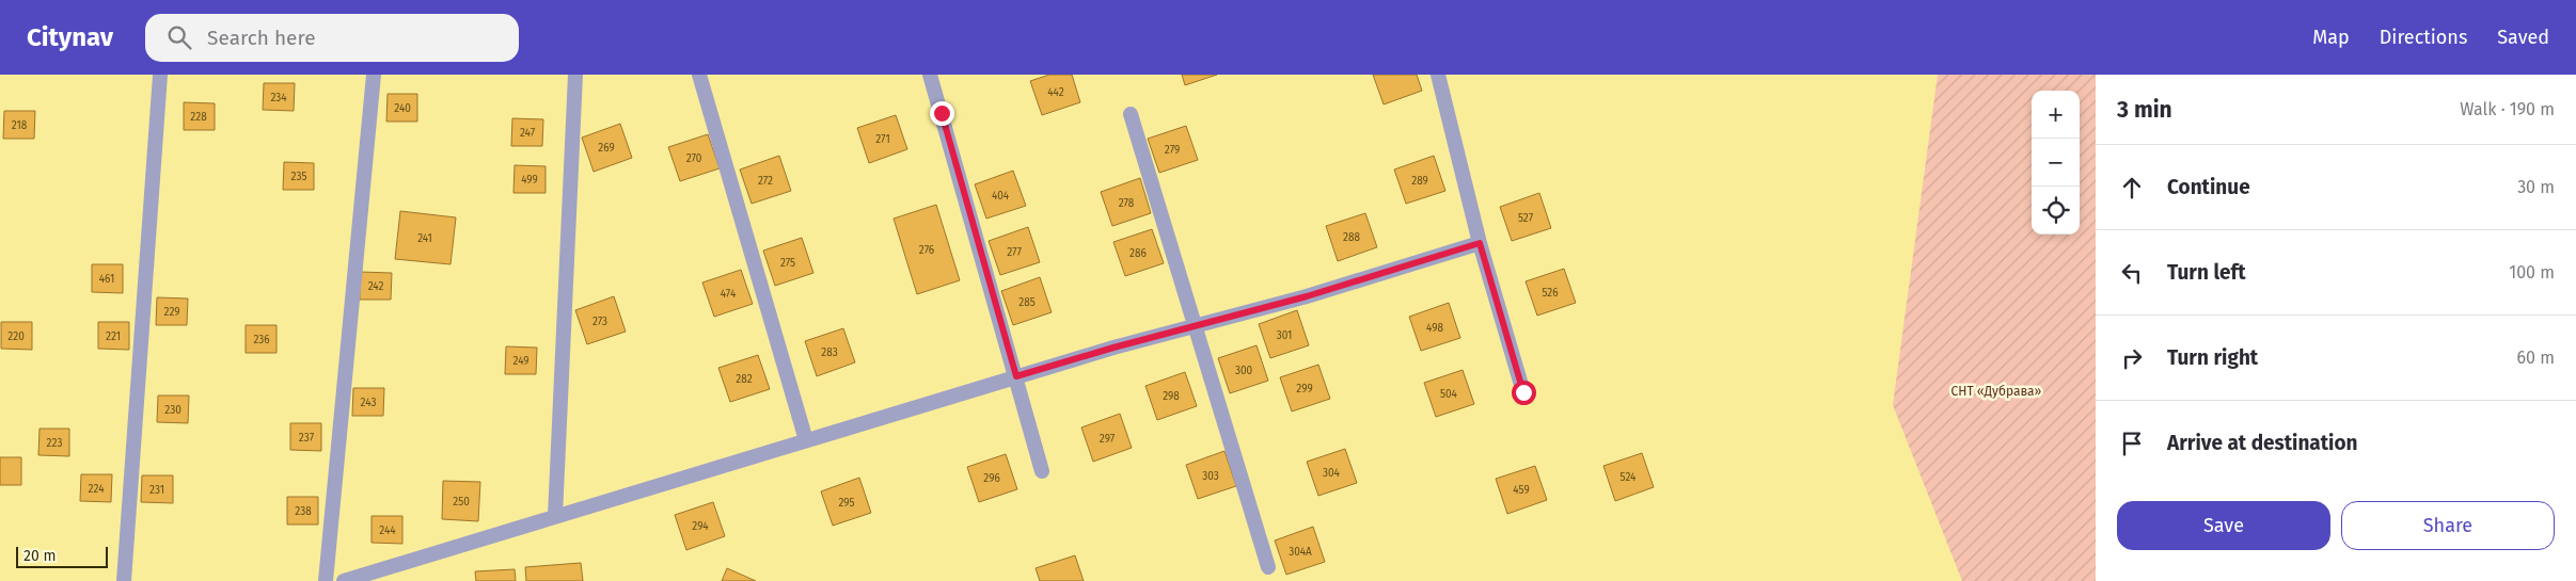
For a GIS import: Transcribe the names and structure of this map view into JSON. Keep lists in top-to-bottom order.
{
  "parks": ["СНТ «Дубрава»"],
  "house_numbers": [
    "442",
    "234",
    "240",
    "228",
    "218",
    "247",
    "271",
    "269",
    "279",
    "270",
    "235",
    "499",
    "272",
    "289",
    "404",
    "278",
    "527",
    "288",
    "241",
    "276",
    "277",
    "286",
    "275",
    "461",
    "242",
    "526",
    "474",
    "285",
    "229",
    "273",
    "498",
    "301",
    "220",
    "221",
    "236",
    "283",
    "249",
    "300",
    "282",
    "299",
    "504",
    "298",
    "243",
    "230",
    "237",
    "297",
    "223",
    "304",
    "303",
    "524",
    "296",
    "224",
    "231",
    "459",
    "250",
    "295",
    "238",
    "294",
    "244",
    "304А"
  ],
  "scale_bar": "20 m",
  "page": {
    "header": "Citynav",
    "search": "Search here",
    "nav": ["Map", "Directions", "Saved"],
    "heading": ["3 min", "Walk · 190 m"],
    "map_buttons": ["+", "−"],
    "list": [
      ["Continue", "30 m"],
      ["Turn left", "100 m"],
      ["Turn right", "60 m"],
      "Arrive at destination"
    ],
    "buttons": ["Save", "Share"],
    "scale": "20 m"
  }
}
